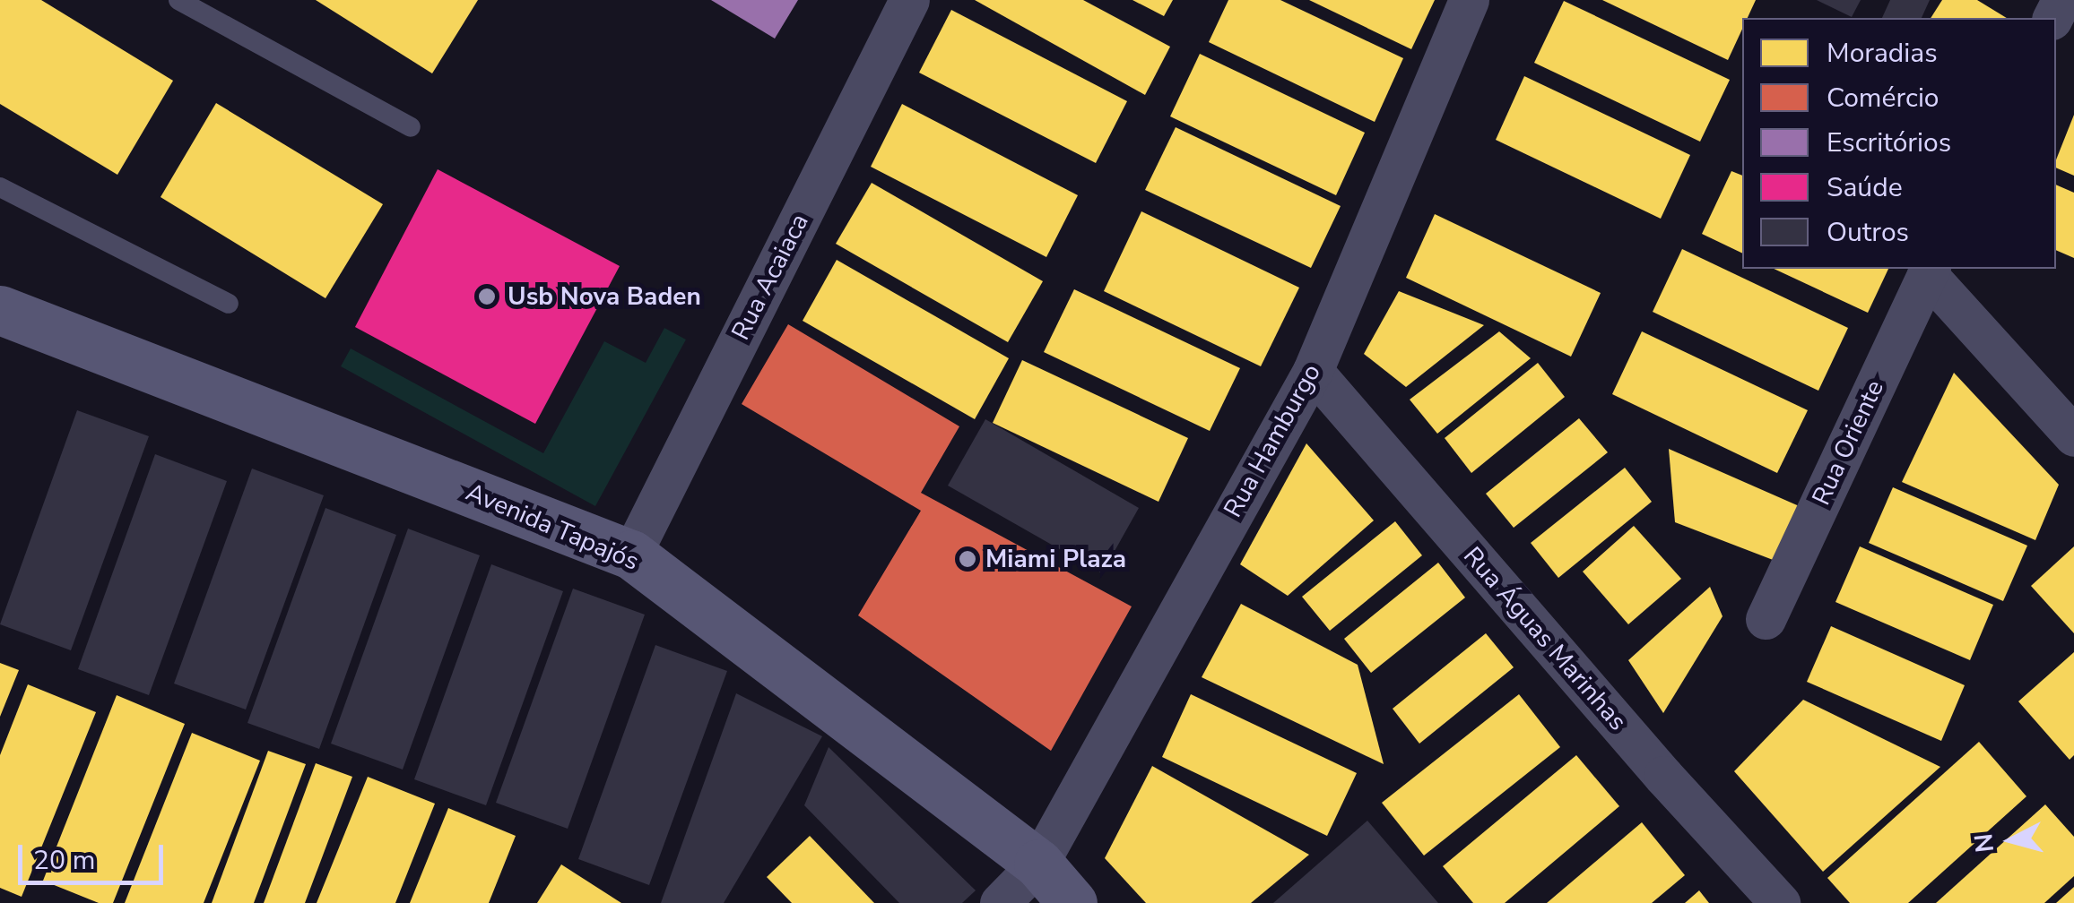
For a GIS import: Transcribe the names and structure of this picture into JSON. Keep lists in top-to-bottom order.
{
  "streets": {
    "main road": ["Avenida Tapajós"],
    "street": [
      "Rua Acaiaca",
      "Rua Hamburgo",
      "Rua Oriente",
      "Rua Águas Marinhas"
    ]
  },
  "crossings": [
    ["Rua Acaiaca", "Avenida Tapajós"],
    ["Rua Hamburgo", "Avenida Tapajós"],
    ["Rua Hamburgo", "Rua Águas Marinhas"]
  ],
  "places": ["Usb Nova Baden", "Miami Plaza"],
  "legend": [
    "Moradias",
    "Comércio",
    "Escritórios",
    "Saúde",
    "Outros"
  ],
  "scale_bar": "20 m",
  "north": "left"
}
